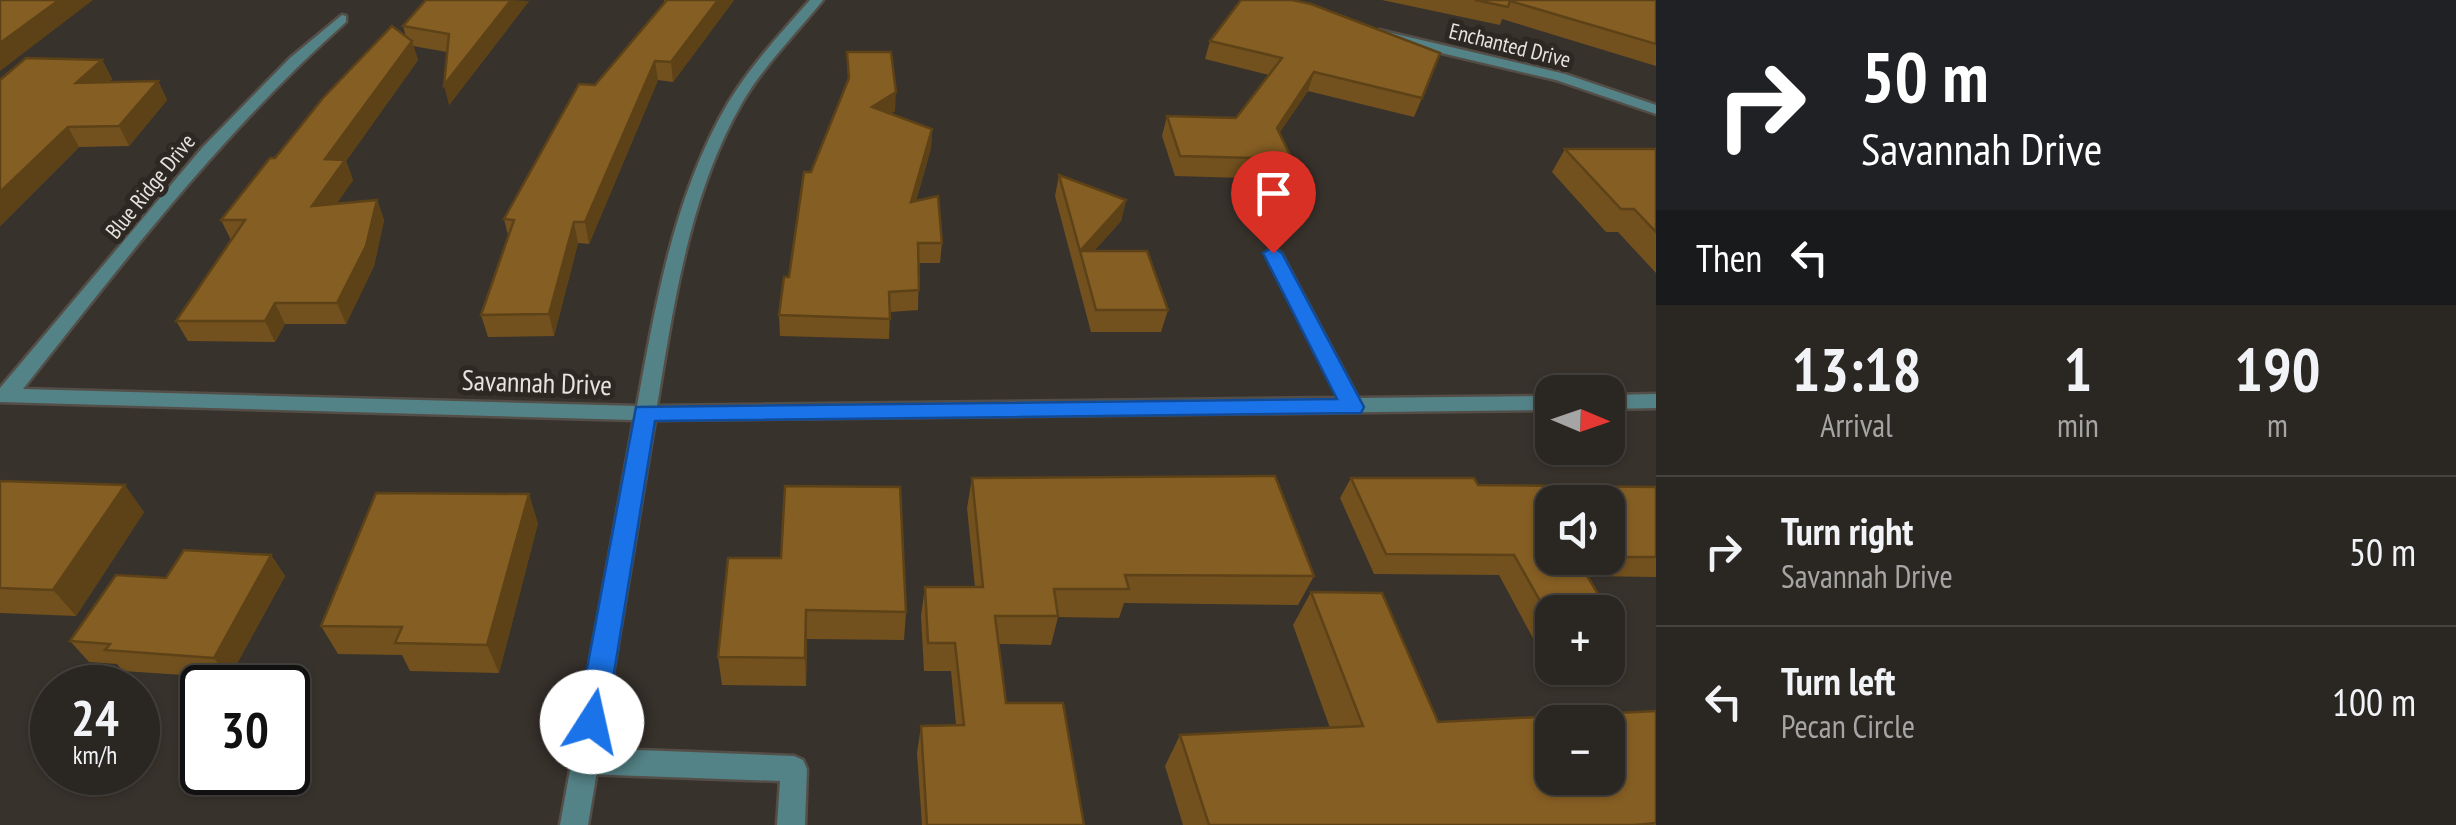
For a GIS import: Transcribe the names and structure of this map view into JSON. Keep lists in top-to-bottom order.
{
  "streets": {
    "street": ["Enchanted Drive", "Blue Ridge Drive", "Savannah Drive"]
  },
  "crossings": [
    ["Blue Ridge Drive", "Savannah Drive"]
  ],
  "north": "right",
  "page": {
    "turn": ["50 m", "Savannah Drive"],
    "then": "Then",
    "eta": [
      "13:18",
      "Arrival",
      "1",
      "min",
      "190",
      "m"
    ],
    "map_buttons": ["+", "−"],
    "list": [
      {
        "name": "Turn right",
        "note": "Savannah Drive",
        "value": "50 m"
      },
      {
        "name": "Turn left",
        "note": "Pecan Circle",
        "value": "100 m"
      }
    ],
    "speed": "24 km/h",
    "limit": "30"
  }
}
